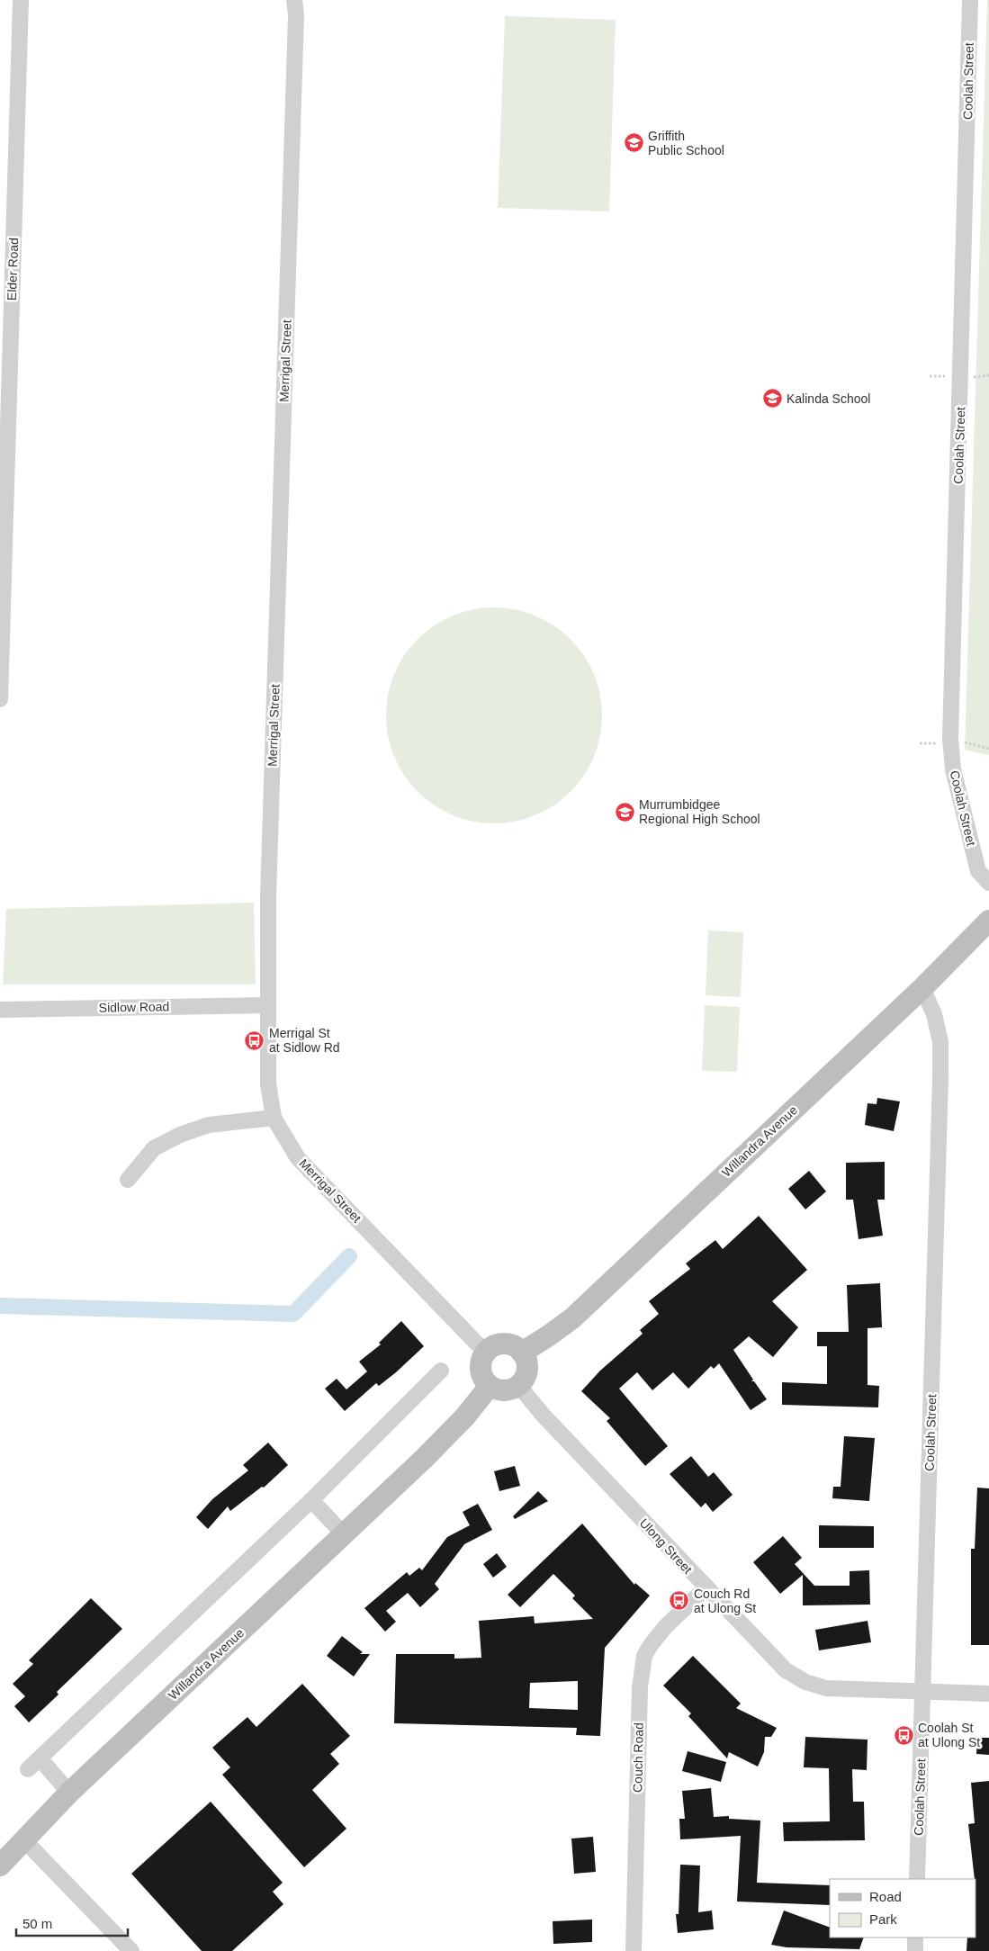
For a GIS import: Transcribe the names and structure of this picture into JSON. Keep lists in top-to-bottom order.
{
  "streets": {
    "street": [
      "Coolah Street",
      "Elder Road",
      "Merrigal Street",
      "Sidlow Road",
      "Willandra Avenue",
      "Ulong Street",
      "Couch Road"
    ]
  },
  "crossings": [
    ["Coolah Street", "Willandra Avenue"],
    ["Coolah Street", "Ulong Street"],
    ["Merrigal Street", "Sidlow Road"],
    ["Merrigal Street", "Willandra Avenue"],
    ["Merrigal Street", "Ulong Street"],
    ["Willandra Avenue", "Ulong Street"],
    ["Ulong Street", "Couch Road"]
  ],
  "places": {
    "school or university": ["Griffith Public School", "Kalinda School", "Murrumbidgee Regional High School"],
    "bus stop": ["Merrigal St at Sidlow Rd", "Couch Rd at Ulong St", "Coolah St at Ulong St"]
  },
  "legend": ["Road", "Park"],
  "scale_bar": "50 m"
}
